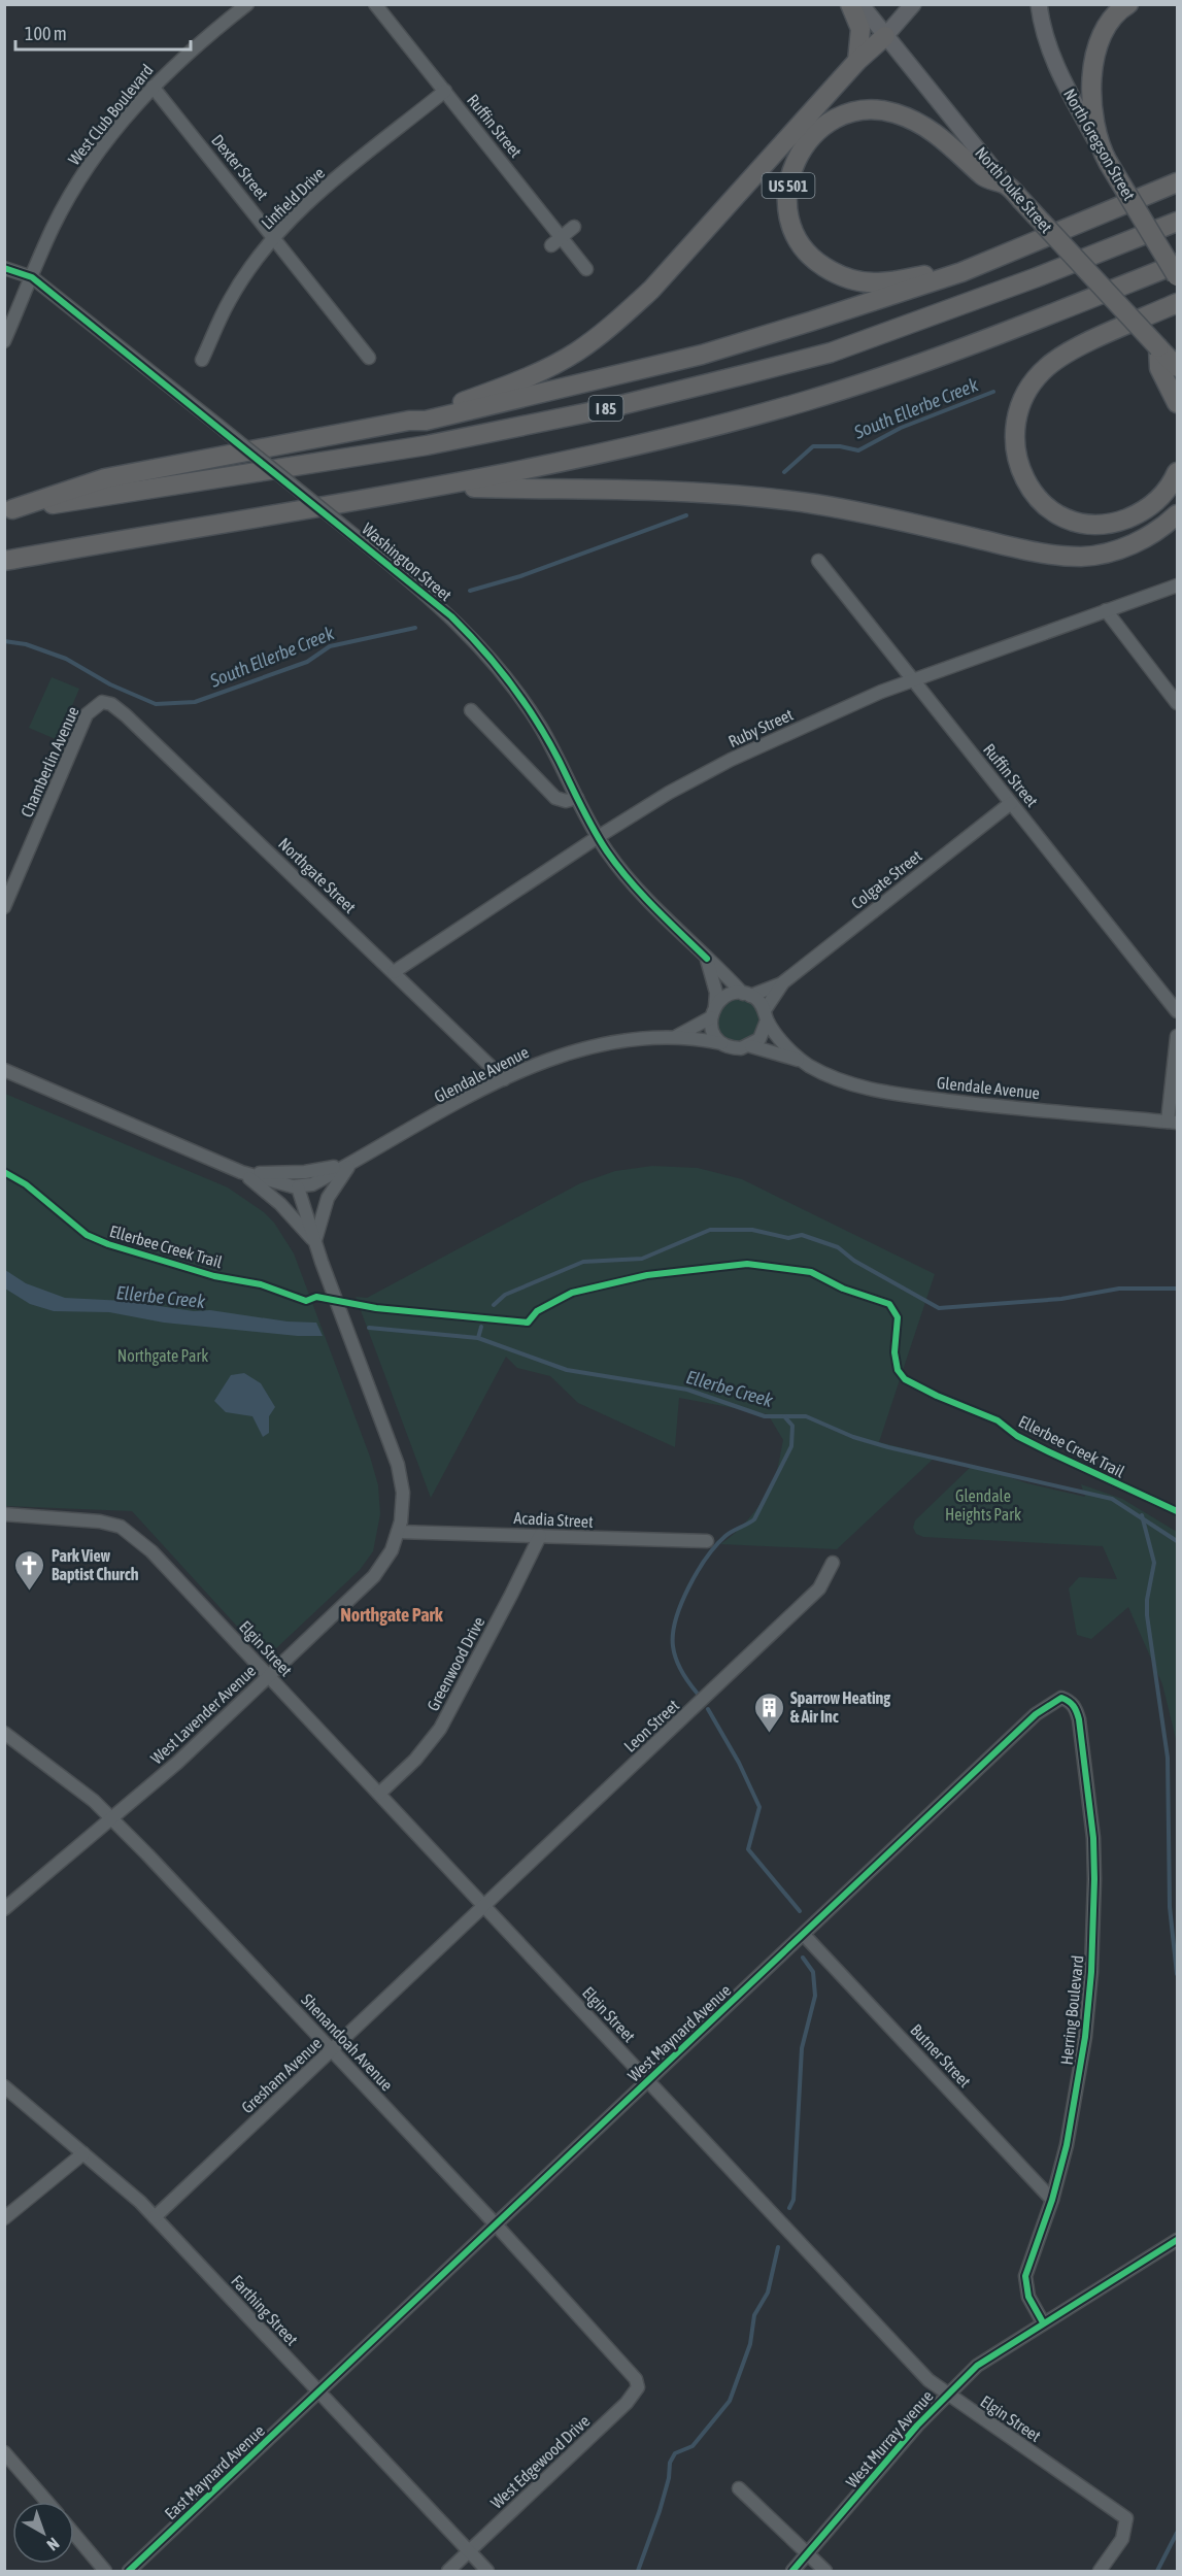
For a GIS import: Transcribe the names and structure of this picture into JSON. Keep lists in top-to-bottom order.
{
  "streets": {
    "highway": [
      "North Gregson Street",
      "US 501",
      "North Duke Street",
      "I 85"
    ],
    "street": [
      "West Club Boulevard",
      "Ruffin Street",
      "Dexter Street",
      "Linfield Drive",
      "Washington Street",
      "Ruby Street",
      "Chamberlin Avenue",
      "Northgate Street",
      "Colgate Street",
      "Glendale Avenue",
      "Acadia Street",
      "Elgin Street",
      "Greenwood Drive",
      "West Lavender Avenue",
      "Leon Street",
      "Herring Boulevard",
      "West Maynard Avenue",
      "Shenandoah Avenue",
      "Butner Street",
      "Gresham Avenue",
      "Farthing Street",
      "West Murray Avenue",
      "West Edgewood Drive",
      "East Maynard Avenue"
    ],
    "cycle path": ["Ellerbee Creek Trail"]
  },
  "crossings": [
    ["West Club Boulevard", "Dexter Street"],
    ["West Club Boulevard", "Washington Street"],
    ["Ruffin Street", "Linfield Drive"],
    ["Ruffin Street", "Ruby Street"],
    ["Ruffin Street", "Colgate Street"],
    ["Dexter Street", "Linfield Drive"],
    ["US 501", "North Duke Street"],
    ["Washington Street", "Ruby Street"],
    ["Washington Street", "Colgate Street"],
    ["Washington Street", "Glendale Avenue"],
    ["Ruby Street", "Northgate Street"],
    ["Chamberlin Avenue", "Northgate Street"],
    ["Northgate Street", "Glendale Avenue"],
    ["Colgate Street", "Glendale Avenue"],
    ["Glendale Avenue", "West Lavender Avenue"],
    ["Acadia Street", "Greenwood Drive"],
    ["Acadia Street", "West Lavender Avenue"],
    ["Elgin Street", "Greenwood Drive"],
    ["Elgin Street", "West Lavender Avenue"],
    ["Elgin Street", "Leon Street"],
    ["Elgin Street", "West Maynard Avenue"],
    ["Elgin Street", "Gresham Avenue"],
    ["Elgin Street", "West Murray Avenue"],
    ["West Lavender Avenue", "Shenandoah Avenue"],
    ["Leon Street", "Gresham Avenue"],
    ["Herring Boulevard", "West Maynard Avenue"],
    ["Herring Boulevard", "Butner Street"],
    ["Herring Boulevard", "West Murray Avenue"],
    ["West Maynard Avenue", "Shenandoah Avenue"],
    ["West Maynard Avenue", "Butner Street"],
    ["West Maynard Avenue", "Farthing Street"],
    ["West Maynard Avenue", "East Maynard Avenue"],
    ["Shenandoah Avenue", "Gresham Avenue"],
    ["Shenandoah Avenue", "West Edgewood Drive"],
    ["Gresham Avenue", "Farthing Street"],
    ["Farthing Street", "West Edgewood Drive"],
    ["Farthing Street", "East Maynard Avenue"]
  ],
  "districts": ["Northgate Park"],
  "water": ["South Ellerbe Creek", "Ellerbe Creek"],
  "parks": ["Northgate Park", "Glendale Heights Park"],
  "places": {
    "church": ["Park View Baptist Church"],
    "building": ["Sparrow Heating & Air Inc"]
  },
  "scale_bar": "100 m",
  "north": "bottom right"
}
